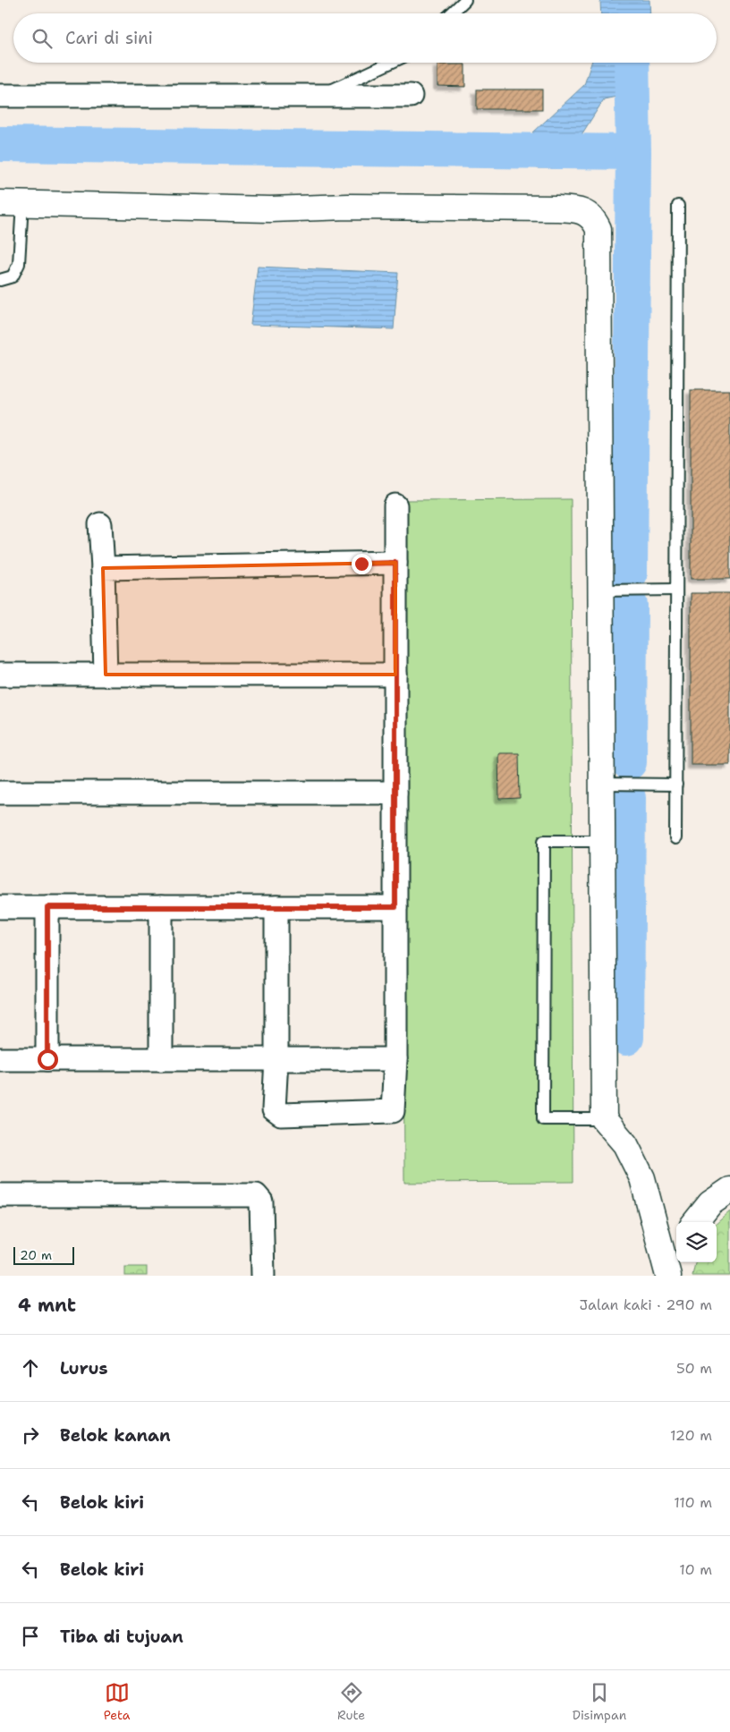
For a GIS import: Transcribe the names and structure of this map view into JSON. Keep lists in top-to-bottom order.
{
  "scale_bar": "20 m",
  "page": {
    "search": "Cari di sini",
    "scale": "20 m",
    "heading": ["4 mnt", "Jalan kaki · 290 m"],
    "list": [
      ["Lurus", "50 m"],
      ["Belok kanan", "120 m"],
      ["Belok kiri", "110 m"],
      ["Belok kiri", "10 m"],
      "Tiba di tujuan"
    ],
    "nav": ["Peta", "Rute", "Disimpan"]
  }
}
